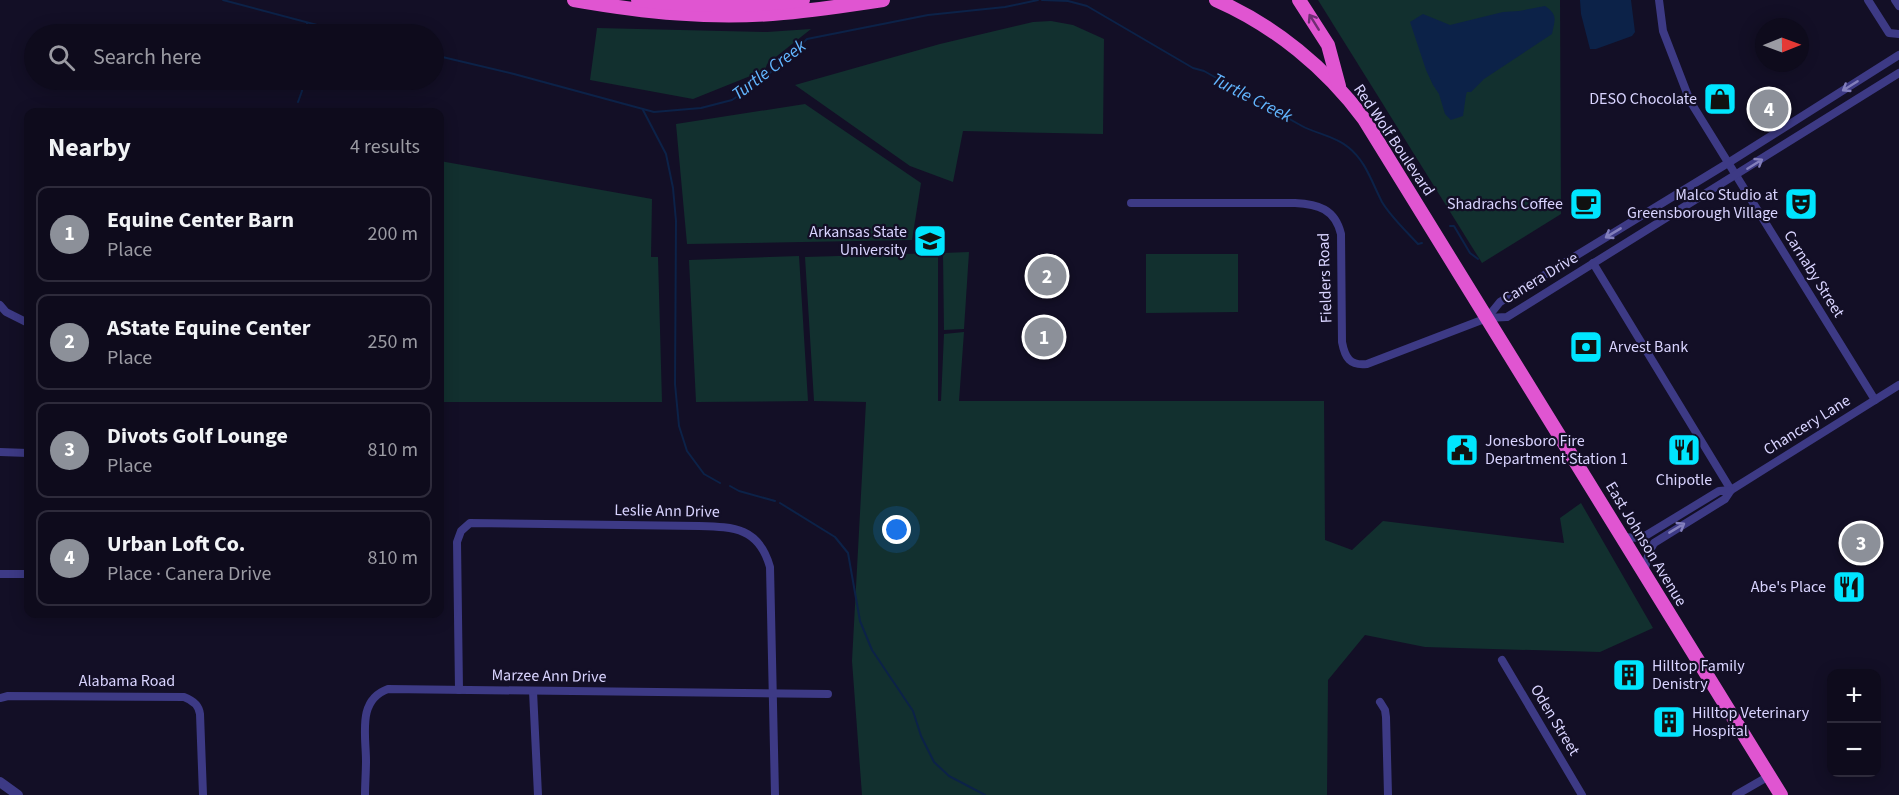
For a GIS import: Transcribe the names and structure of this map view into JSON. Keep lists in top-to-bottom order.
{
  "streets": {
    "highway": ["Red Wolf Boulevard", "East Johnson Avenue"],
    "street": [
      "Carnaby Street",
      "Fielders Road",
      "Canera Drive",
      "Chancery Lane",
      "Leslie Ann Drive",
      "Marzee Ann Drive",
      "Alabama Road",
      "Oden Street"
    ]
  },
  "crossings": [
    ["Red Wolf Boulevard", "East Johnson Avenue"],
    ["Carnaby Street", "Canera Drive"],
    ["Carnaby Street", "Chancery Lane"],
    ["Fielders Road", "Canera Drive"],
    ["Fielders Road", "East Johnson Avenue"],
    ["Canera Drive", "East Johnson Avenue"],
    ["Chancery Lane", "East Johnson Avenue"],
    ["Leslie Ann Drive", "Marzee Ann Drive"]
  ],
  "water": ["Turtle Creek"],
  "places": {
    "shop": ["DESO Chocolate"],
    "cafe": ["Shadrachs Coffee"],
    "theatre": ["Malco Studio at Greensborough Village"],
    "school or university": ["Arkansas State University"],
    "bank": ["Arvest Bank"],
    "public building": ["Jonesboro Fire Department Station 1"],
    "restaurant": ["Chipotle", "Abe's Place"],
    "building": ["Hilltop Family Denistry", "Hilltop Veterinary Hospital"]
  },
  "north": "right",
  "page": {
    "search": "Search here",
    "pins": [
      "4",
      "2",
      "1",
      "3"
    ],
    "heading": ["Nearby", "4 results"],
    "list": [
      {
        "mark": "1",
        "name": "Equine Center Barn",
        "note": "Place",
        "value": "200 m"
      },
      {
        "mark": "2",
        "name": "AState Equine Center",
        "note": "Place",
        "value": "250 m"
      },
      {
        "mark": "3",
        "name": "Divots Golf Lounge",
        "note": "Place",
        "value": "810 m"
      },
      {
        "mark": "4",
        "name": "Urban Loft Co.",
        "note": "Place · Canera Drive",
        "value": "810 m"
      }
    ],
    "map_buttons": ["+", "−"]
  }
}
